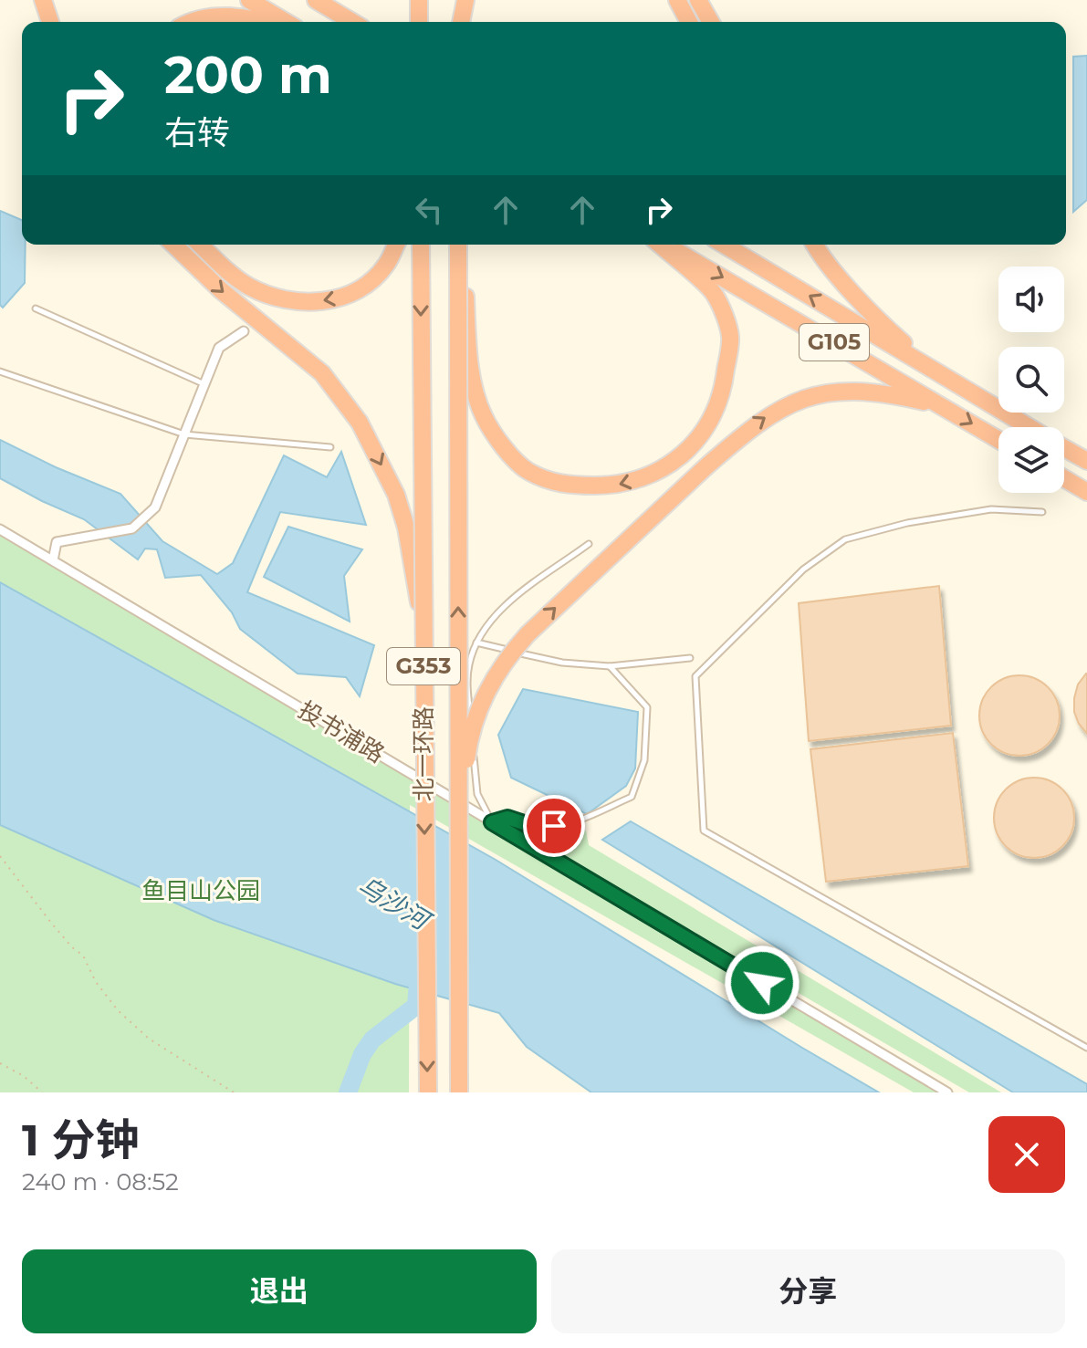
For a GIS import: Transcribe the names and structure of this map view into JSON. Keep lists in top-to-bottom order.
{
  "streets": {
    "highway": ["G105", "G353", "北一环路"],
    "street": ["投书浦路"]
  },
  "water": ["乌沙河"],
  "parks": ["鱼目山公园"],
  "page": {
    "turn": ["200 m", "右转"],
    "heading": ["1 分钟", "240 m · 08:52"],
    "buttons": ["退出", "分享"]
  }
}
